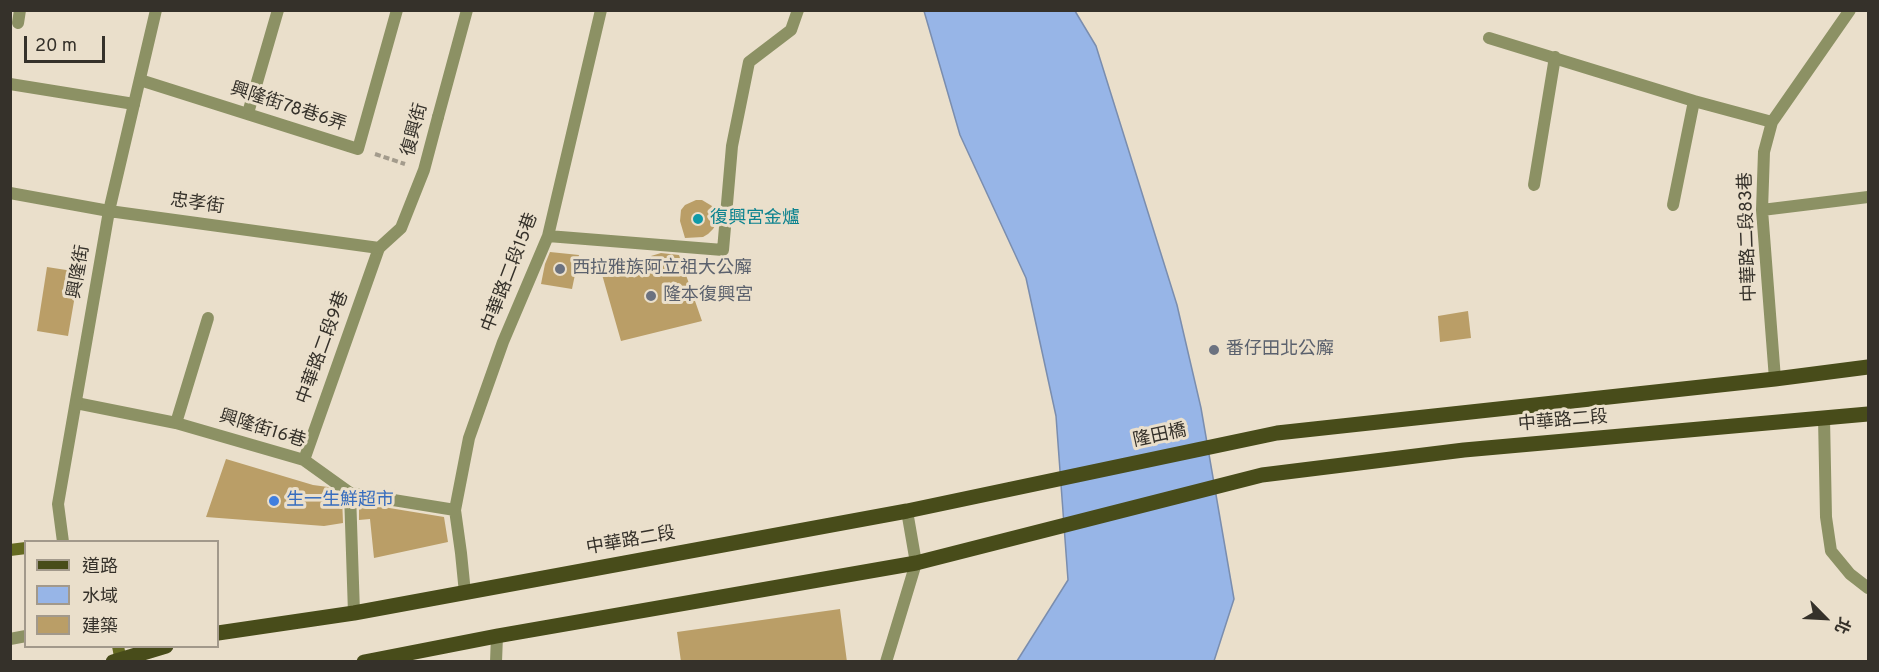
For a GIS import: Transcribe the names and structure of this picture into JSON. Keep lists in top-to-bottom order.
{
  "streets": {
    "main road": ["中華路二段", "隆田橋"],
    "street": [
      "興隆街78巷6弄",
      "復興街",
      "忠孝街",
      "中華路二段83巷",
      "興隆街",
      "中華路二段15巷",
      "中華路二段9巷",
      "興隆街16巷"
    ]
  },
  "crossings": [
    ["興隆街78巷6弄", "興隆街"],
    ["復興街", "忠孝街"],
    ["復興街", "中華路二段9巷"],
    ["忠孝街", "興隆街"],
    ["忠孝街", "中華路二段9巷"],
    ["中華路二段83巷", "中華路二段"],
    ["興隆街", "興隆街16巷"],
    ["中華路二段15巷", "興隆街16巷"],
    ["中華路二段9巷", "興隆街16巷"],
    ["中華路二段", "隆田橋"]
  ],
  "places": [
    "復興宮金爐",
    "西拉雅族阿立祖大公廨",
    "隆本復興宮",
    "番仔田北公廨",
    "生一生鮮超市"
  ],
  "legend": ["道路", "水域", "建築"],
  "scale_bar": "20 m",
  "north": "bottom right"
}
